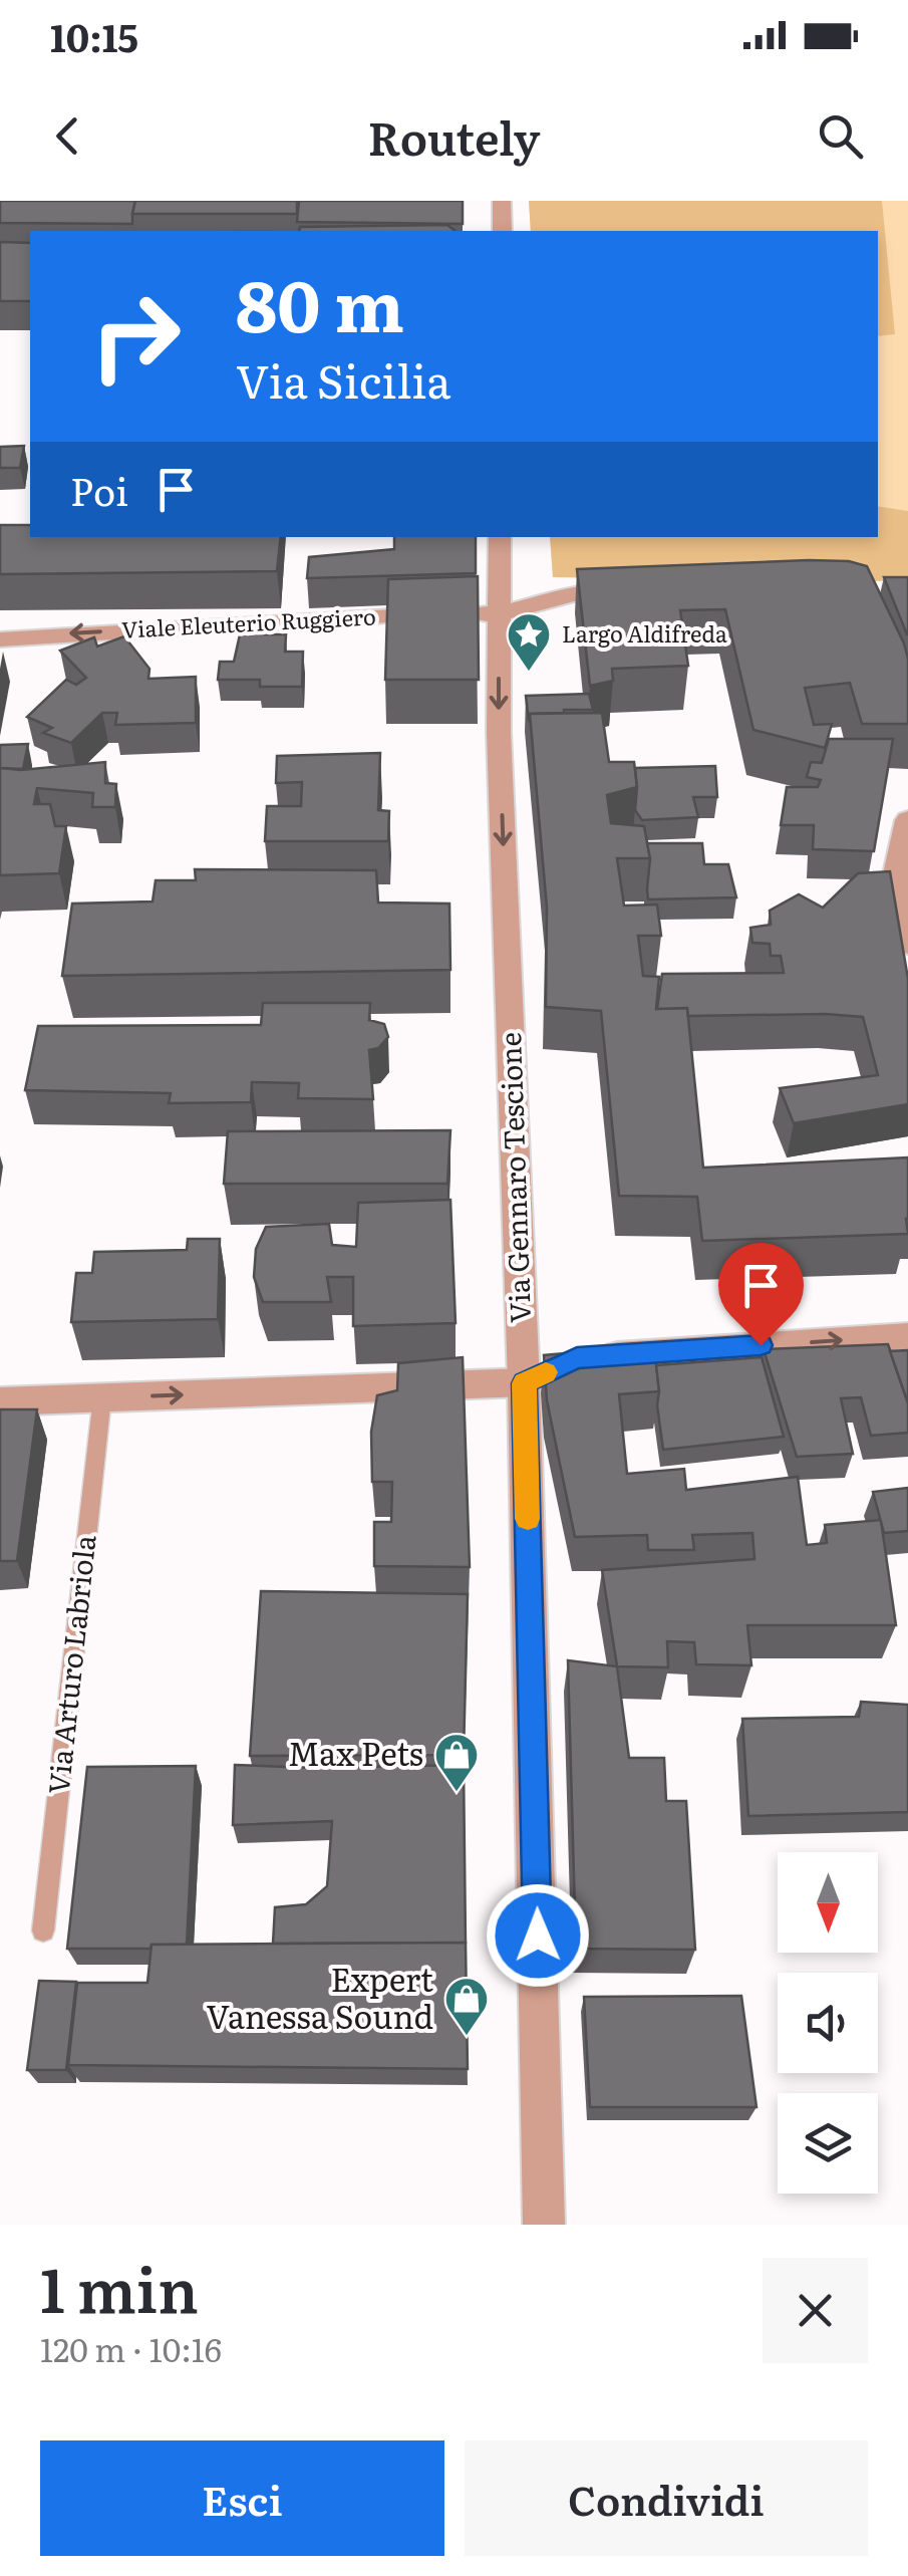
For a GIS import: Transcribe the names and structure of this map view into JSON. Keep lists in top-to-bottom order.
{
  "streets": {
    "street": ["Viale Eleuterio Ruggiero", "Via Gennaro Tescione"],
    "lane": ["Via Arturo Labriola"]
  },
  "crossings": [
    ["Viale Eleuterio Ruggiero", "Via Gennaro Tescione"]
  ],
  "one_way": ["Viale Eleuterio Ruggiero", "Via Gennaro Tescione"],
  "places": {
    "place": ["Largo Aldifreda"],
    "shop": ["Max Pets", "Expert Vanessa Sound"]
  },
  "north": "bottom",
  "page": {
    "status": "10:15",
    "header": "Routely",
    "turn": ["80 m", "Via Sicilia"],
    "then": "Poi",
    "heading": ["1 min", "120 m · 10:16"],
    "buttons": ["Esci", "Condividi"]
  }
}
